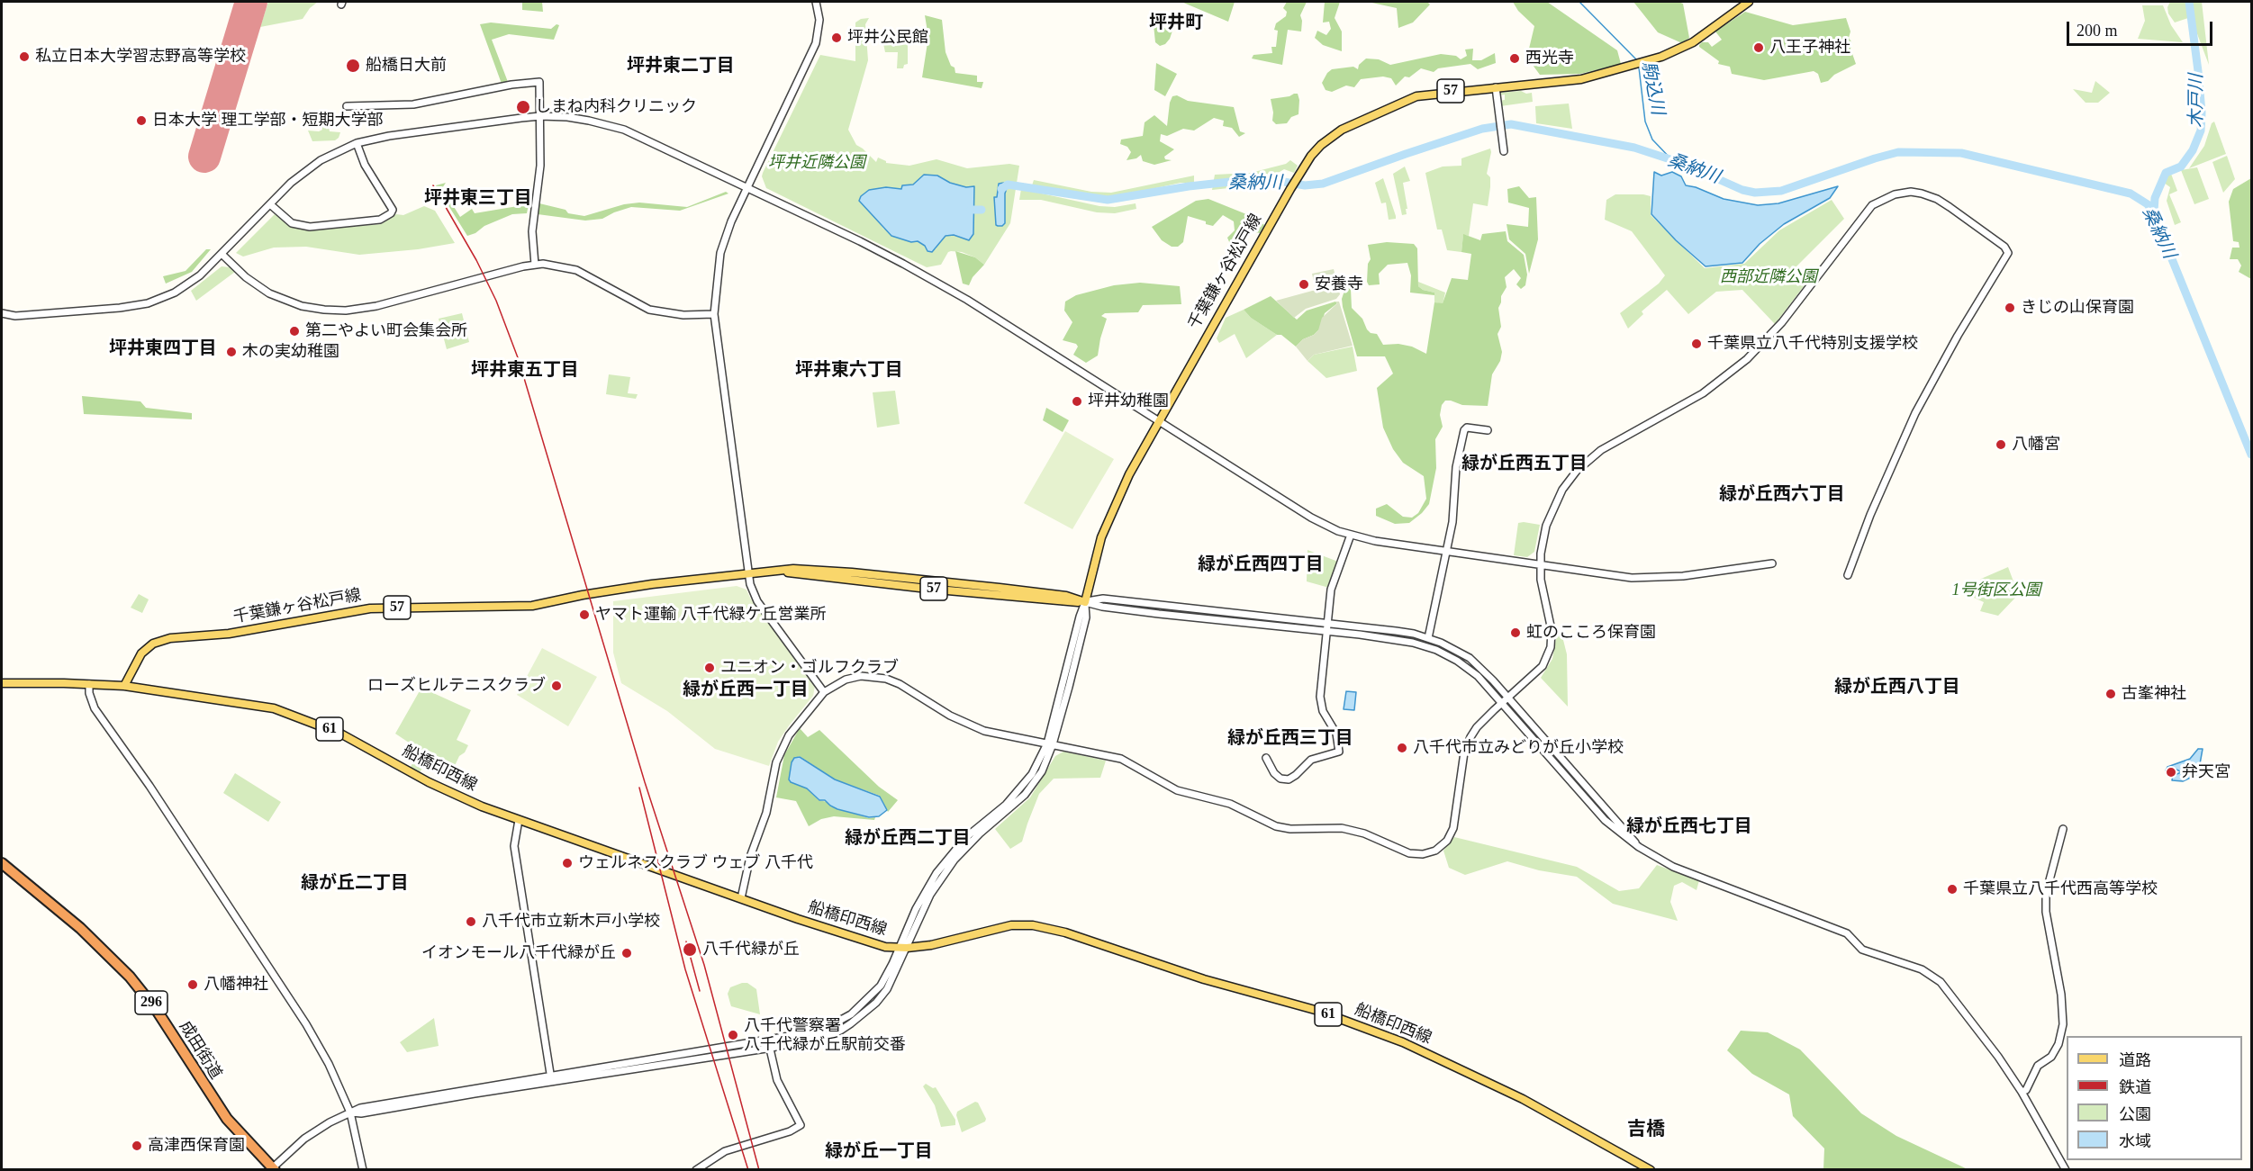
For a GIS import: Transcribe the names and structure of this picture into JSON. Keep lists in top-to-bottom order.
{
  "streets": {
    "highway": ["296", "成田街道"],
    "main road": [
      "57",
      "千葉鎌ヶ谷松戸線",
      "61",
      "船橋印西線"
    ]
  },
  "crossings": [
    ["千葉鎌ヶ谷松戸線", "船橋印西線"]
  ],
  "districts": [
    "坪井町",
    "坪井東二丁目",
    "坪井東三丁目",
    "坪井東四丁目",
    "坪井東五丁目",
    "坪井東六丁目",
    "緑が丘西五丁目",
    "緑が丘西六丁目",
    "緑が丘西四丁目",
    "緑が丘西八丁目",
    "緑が丘西一丁目",
    "緑が丘西三丁目",
    "緑が丘西七丁目",
    "緑が丘西二丁目",
    "緑が丘二丁目",
    "吉橋",
    "緑が丘一丁目"
  ],
  "water": ["駒込川", "木戸川", "桑納川"],
  "parks": ["坪井近隣公園", "西部近隣公園", "1号街区公園"],
  "places": [
    "坪井公民館",
    "八王子神社",
    "私立日本大学習志野高等学校",
    "西光寺",
    "船橋日大前",
    "しまね内科クリニック",
    "日本大学 理工学部・短期大学部",
    "安養寺",
    "きじの山保育園",
    "第二やよい町会集会所",
    "千葉県立八千代特別支援学校",
    "木の実幼稚園",
    "坪井幼稚園",
    "八幡宮",
    "ヤマト運輸 八千代緑ケ丘営業所",
    "虹のこころ保育園",
    "ユニオン・ゴルフクラブ",
    "ローズヒルテニスクラブ",
    "古峯神社",
    "八千代市立みどりが丘小学校",
    "弁天宮",
    "ウェルネスクラブ ウェブ 八千代",
    "千葉県立八千代西高等学校",
    "八千代市立新木戸小学校",
    "八千代緑が丘",
    "イオンモール八千代緑が丘",
    "八幡神社",
    "八千代警察署 八千代緑が丘駅前交番",
    "高津西保育園"
  ],
  "legend": [
    "道路",
    "鉄道",
    "公園",
    "水域"
  ],
  "scale_bar": "200 m"
}
